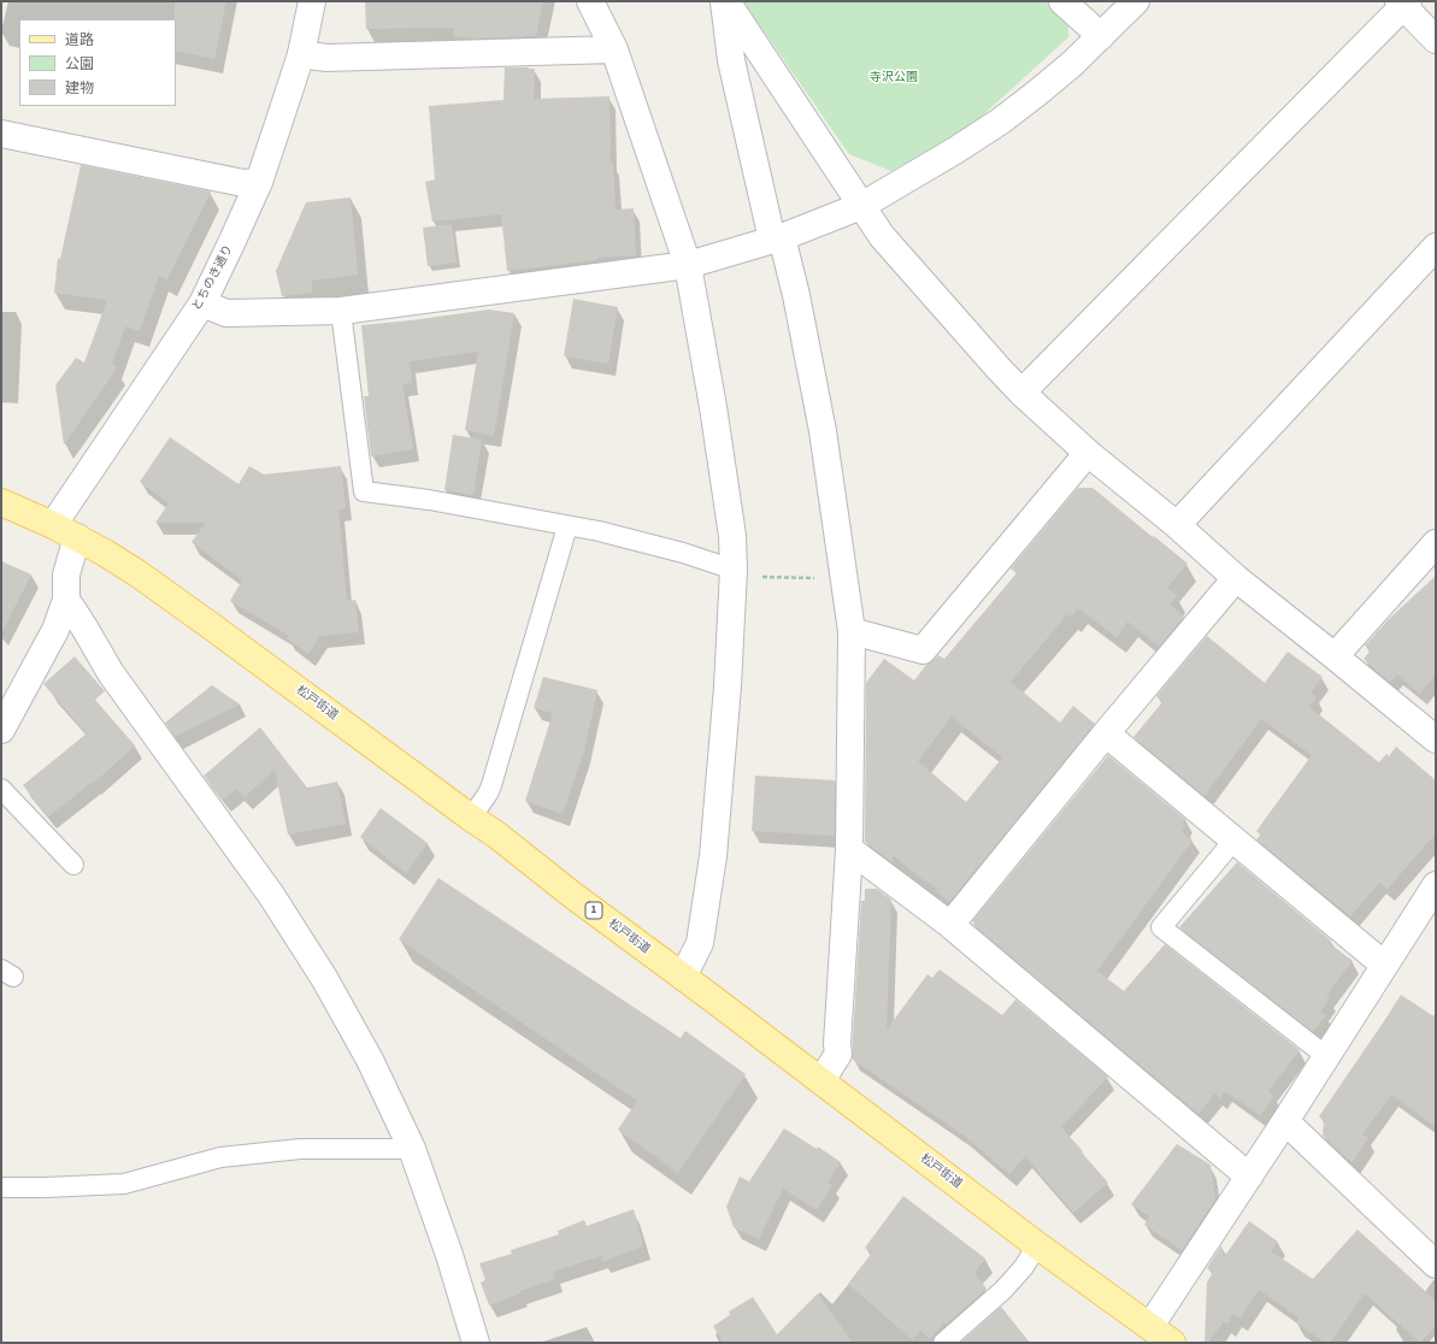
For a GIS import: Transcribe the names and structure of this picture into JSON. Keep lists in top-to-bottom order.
{
  "streets": {
    "main road": ["松戸街道", "1"],
    "street": ["とちのき通り"]
  },
  "crossings": [
    ["とちのき通り", "松戸街道"]
  ],
  "parks": ["寺沢公園"],
  "legend": ["道路", "公園", "建物"]
}
